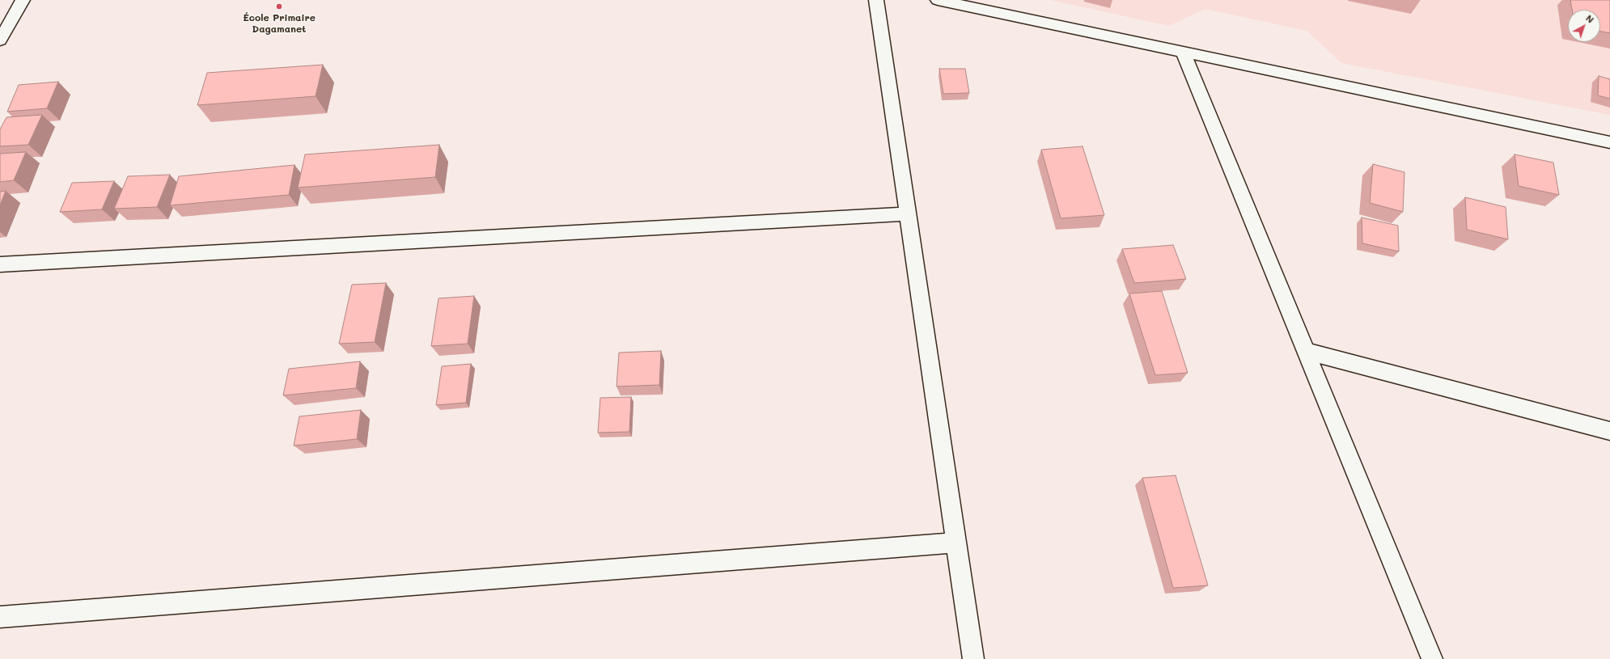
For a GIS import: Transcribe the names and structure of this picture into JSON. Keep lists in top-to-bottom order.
{
  "places": ["École Primaire Dagamanet"],
  "north": "top right"
}
